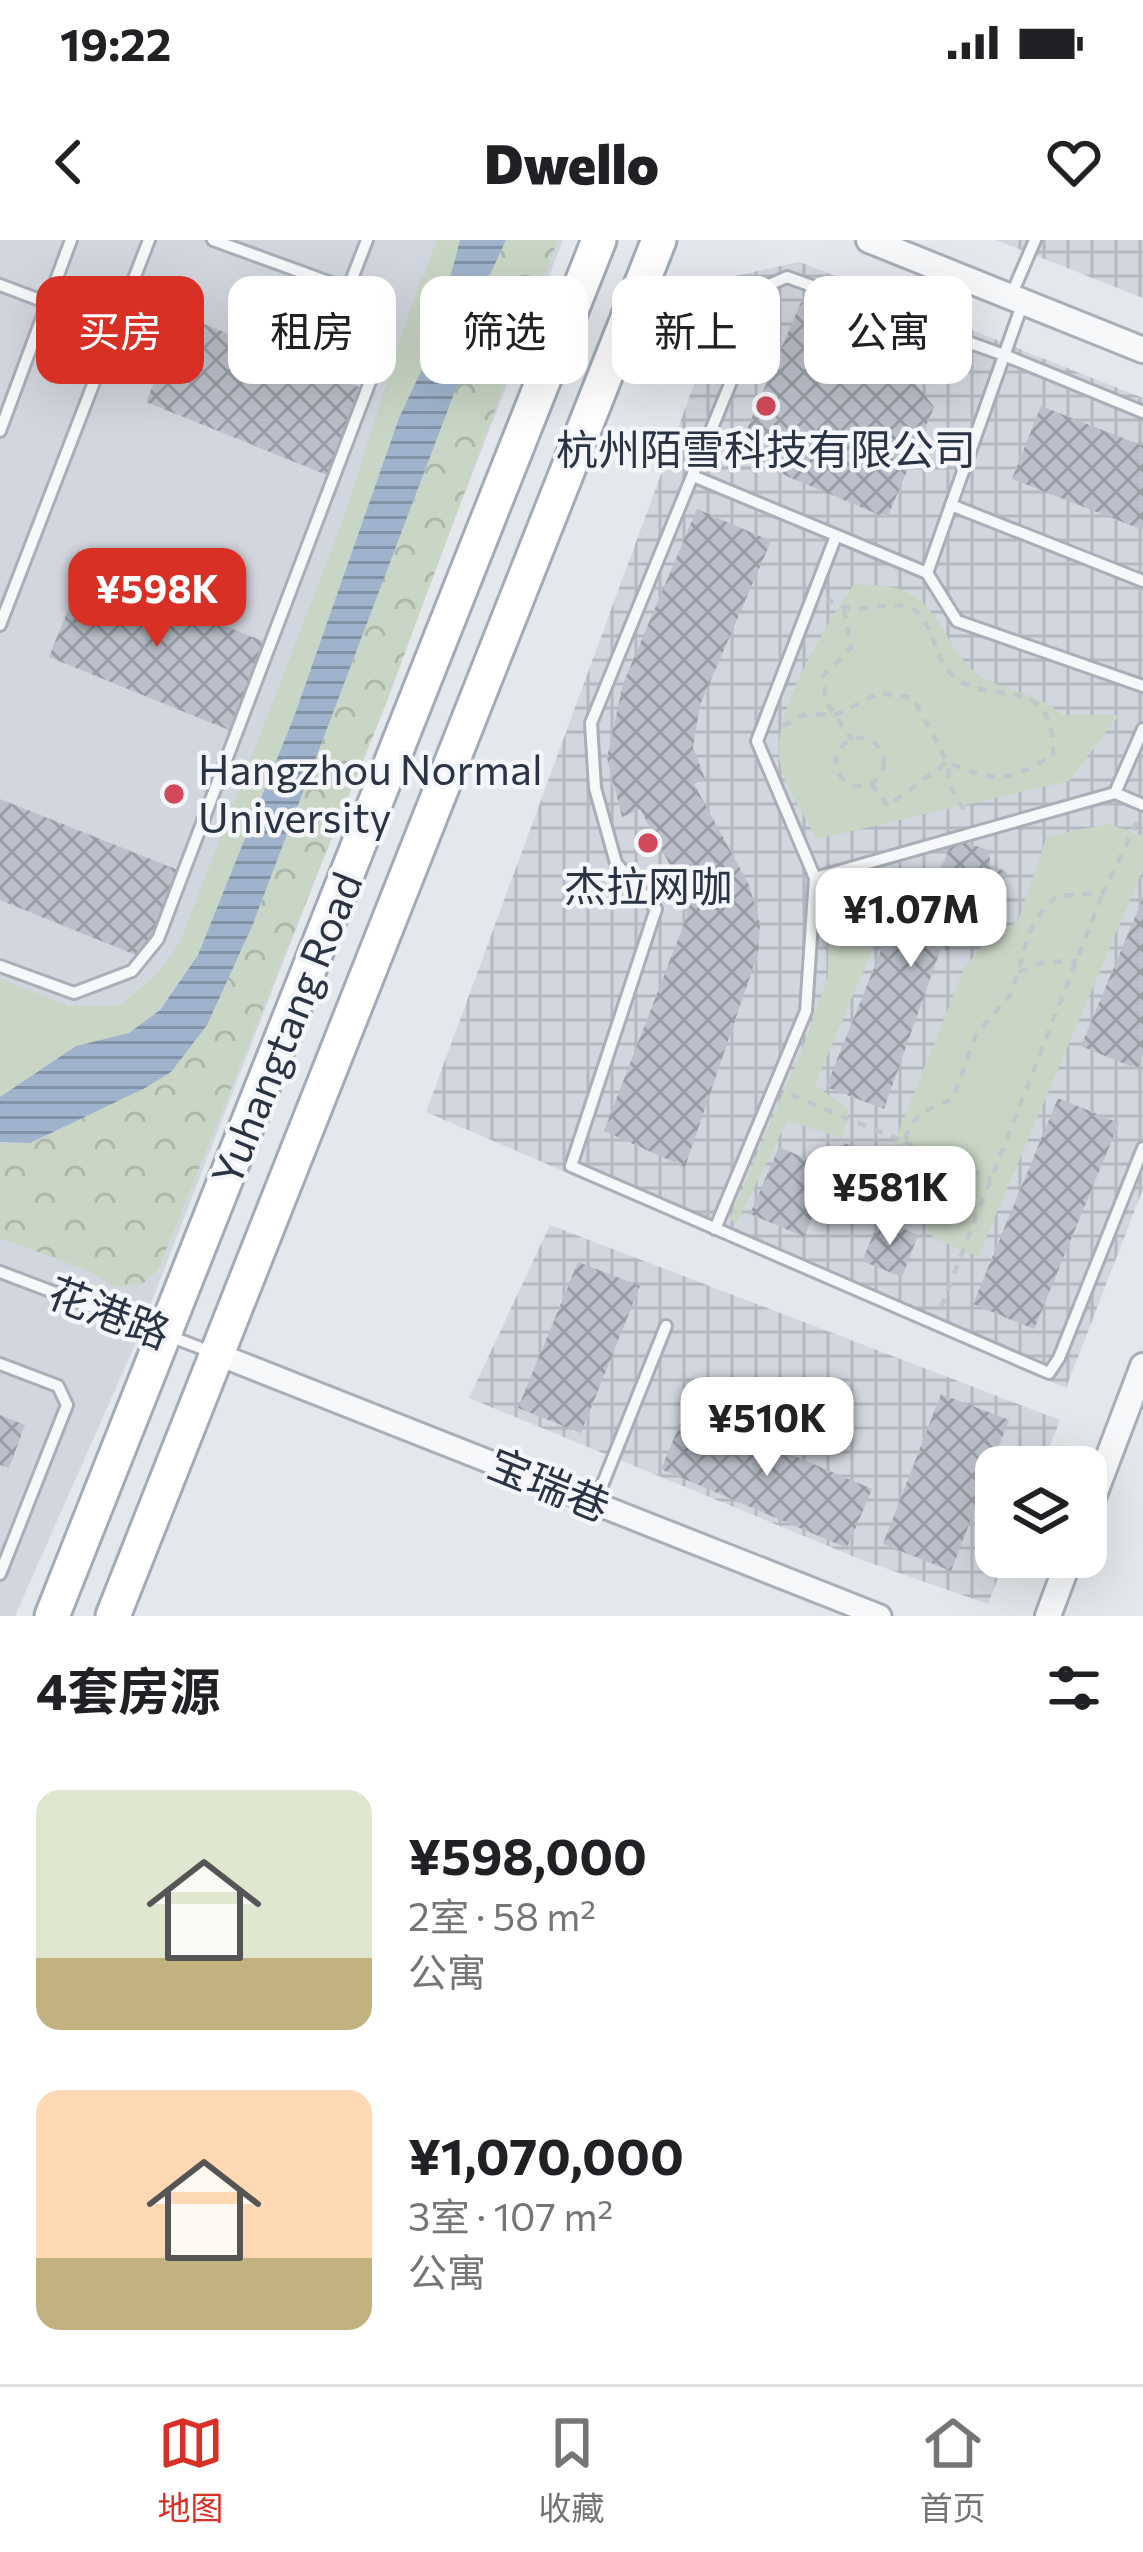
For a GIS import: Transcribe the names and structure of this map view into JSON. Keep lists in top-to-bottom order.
{
  "streets": {
    "main road": ["Yuhangtang Road"],
    "street": ["宝瑞巷"],
    "lane": ["花港路"]
  },
  "crossings": [
    ["Yuhangtang Road", "花港路"],
    ["Yuhangtang Road", "宝瑞巷"],
    ["花港路", "宝瑞巷"]
  ],
  "places": ["杭州陌雪科技有限公司", "Hangzhou Normal University", "杰拉网咖"],
  "page": {
    "status": "19:22",
    "header": "Dwello",
    "chip": [
      "买房",
      "租房",
      "筛选",
      "新上",
      "公寓"
    ],
    "price": [
      "¥598K",
      "¥1.07M",
      "¥581K",
      "¥510K"
    ],
    "heading": "4套房源",
    "list": [
      {
        "name": "¥598,000",
        "note": "2室 · 58 m² · 公寓"
      },
      {
        "name": "¥1,070,000",
        "note": "3室 · 107 m² · 公寓"
      }
    ],
    "tabs": ["地图", "收藏", "首页"]
  }
}
